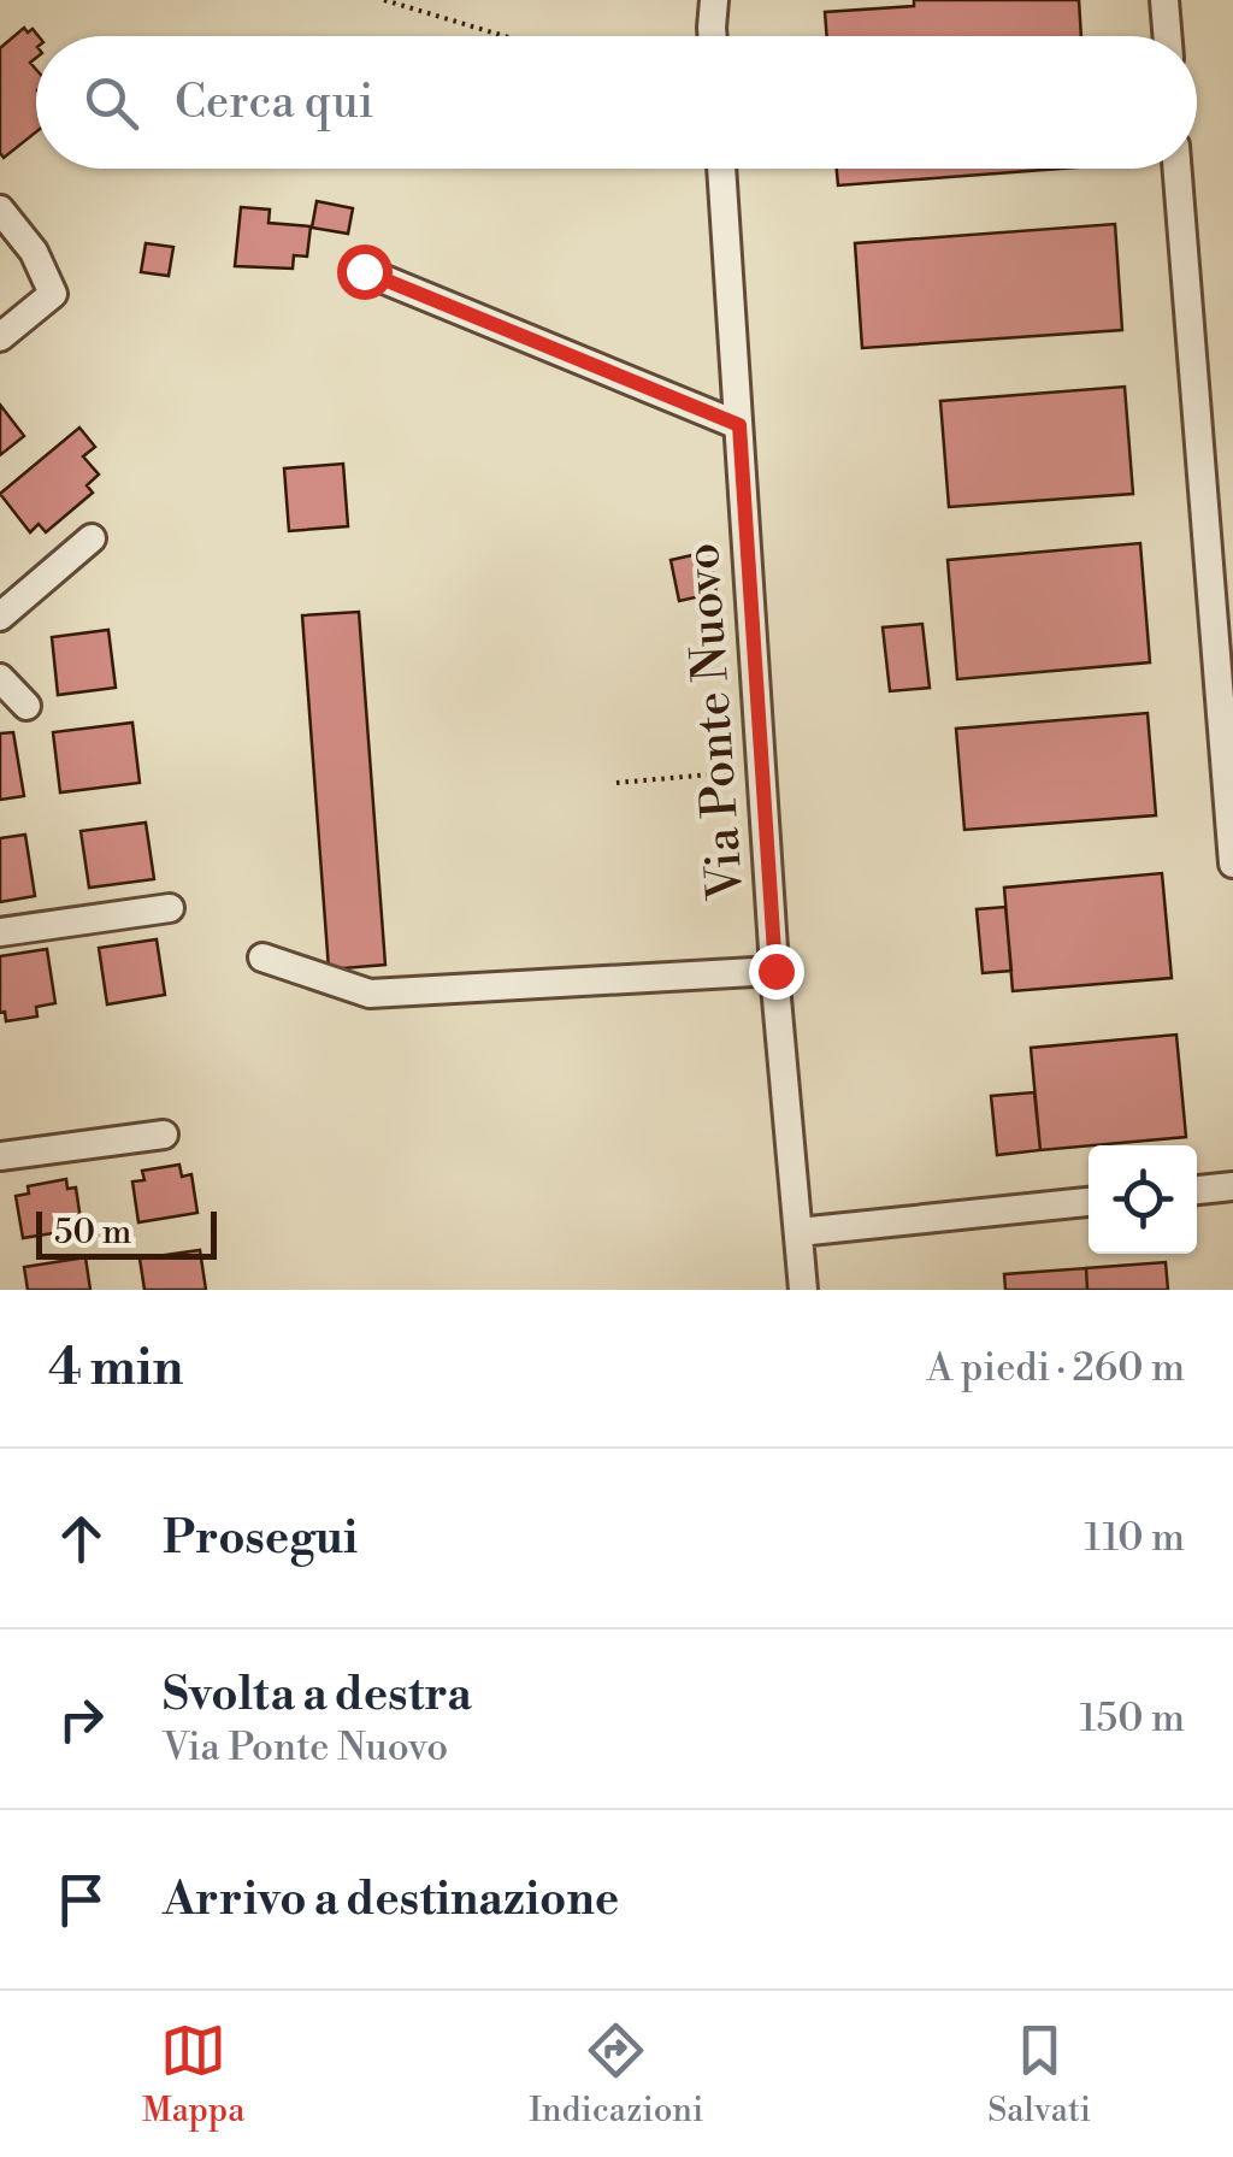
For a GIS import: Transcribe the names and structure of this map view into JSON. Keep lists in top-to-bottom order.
{
  "streets": {
    "street": ["Via Ponte Nuovo"]
  },
  "scale_bar": "50 m",
  "page": {
    "search": "Cerca qui",
    "scale": "50 m",
    "heading": ["4 min", "A piedi · 260 m"],
    "list": [
      ["Prosegui", "110 m"],
      ["Svolta a destra", "Via Ponte Nuovo", "150 m"],
      "Arrivo a destinazione"
    ],
    "nav": ["Mappa", "Indicazioni", "Salvati"]
  }
}
